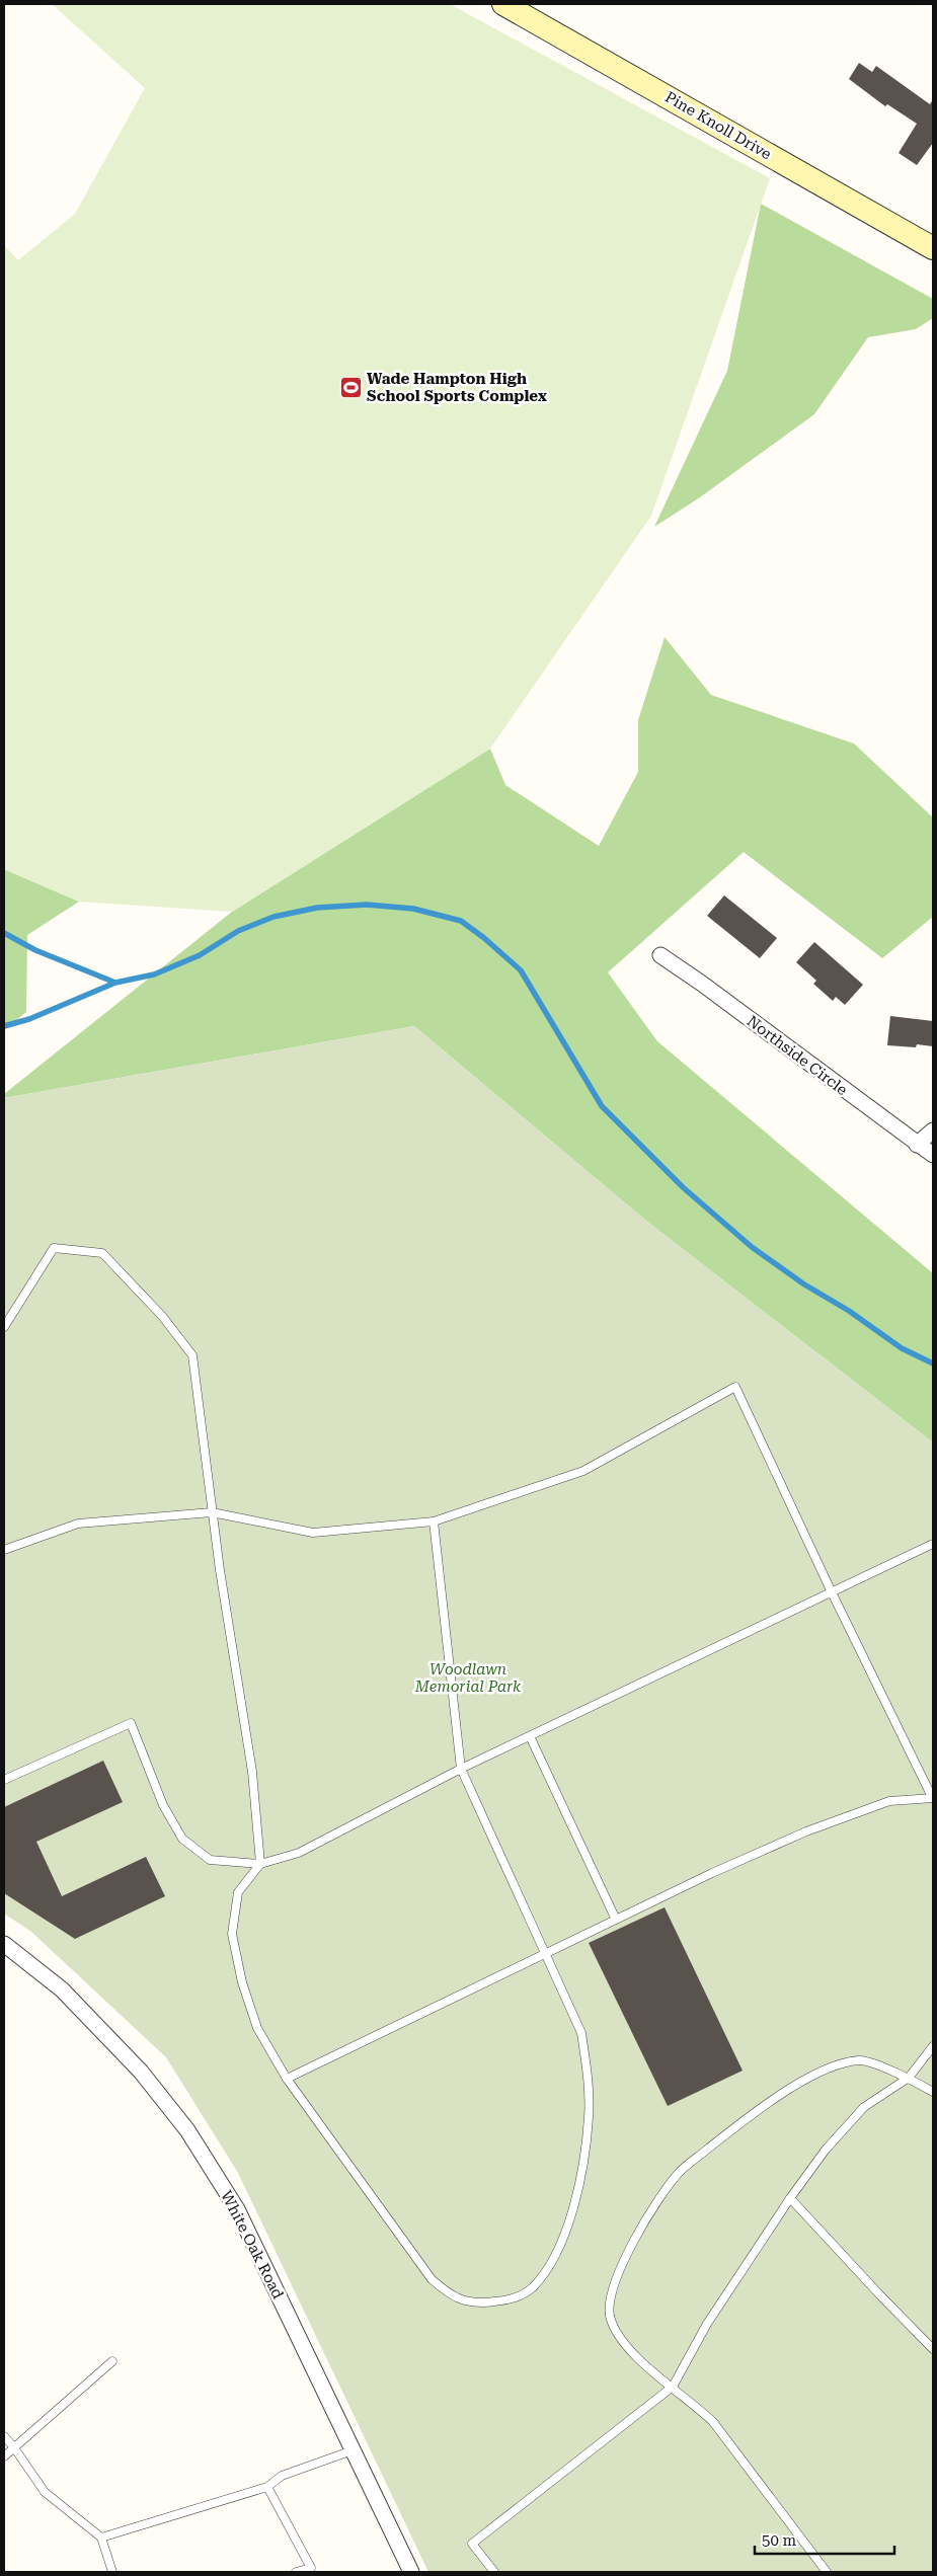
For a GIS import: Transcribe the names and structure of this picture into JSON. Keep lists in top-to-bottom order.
{
  "streets": {
    "street": ["Pine Knoll Drive", "Northside Circle", "White Oak Road"]
  },
  "parks": ["Woodlawn Memorial Park"],
  "places": {
    "sports": ["Wade Hampton High School Sports Complex"]
  },
  "scale_bar": "50 m"
}
